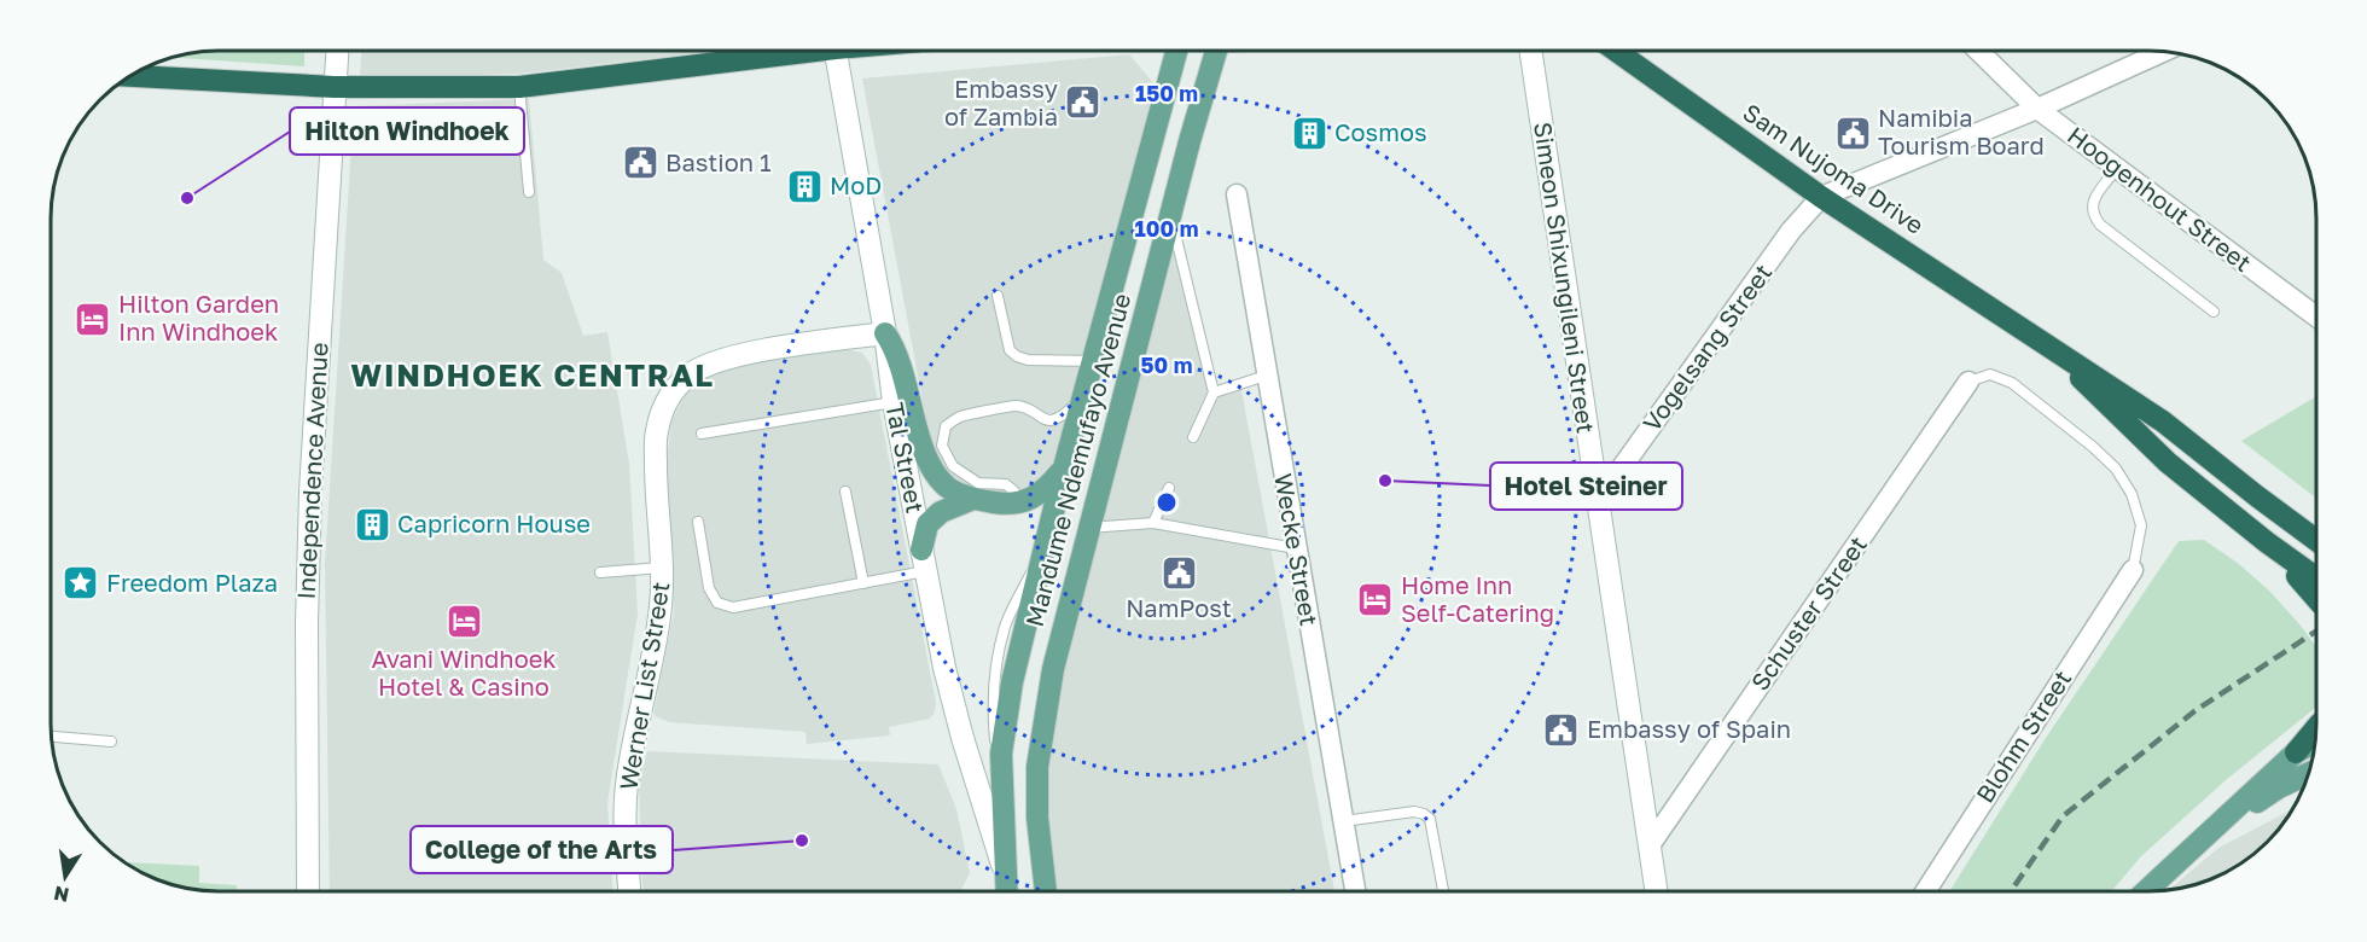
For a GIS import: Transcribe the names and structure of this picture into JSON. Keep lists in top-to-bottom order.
{
  "streets": {
    "highway": ["Sam Nujoma Drive"],
    "main road": ["Mandume Ndemufayo Avenue"],
    "street": [
      "Hoogenhout Street",
      "Simeon Shixungileni Street",
      "Vogelsang Street",
      "Tal Street",
      "Independence Avenue",
      "Wecke Street",
      "Schuster Street",
      "Werner List Street",
      "Blohm Street"
    ]
  },
  "crossings": [
    ["Sam Nujoma Drive", "Vogelsang Street"],
    ["Simeon Shixungileni Street", "Vogelsang Street"],
    ["Simeon Shixungileni Street", "Schuster Street"],
    ["Tal Street", "Mandume Ndemufayo Avenue"],
    ["Tal Street", "Werner List Street"]
  ],
  "districts": ["WINDHOEK CENTRAL"],
  "places": {
    "public building": [
      "Embassy of Zambia",
      "Namibia Tourism Board",
      "Bastion 1",
      "NamPost",
      "Embassy of Spain"
    ],
    "building": ["Cosmos", "MoD", "Capricorn House"],
    "other": ["Hilton Windhoek", "Hotel Steiner", "College of the Arts"],
    "hotel": ["Hilton Garden Inn Windhoek", "Home Inn Self-Catering", "Avani Windhoek Hotel & Casino"],
    "place": ["Freedom Plaza"]
  },
  "north": "bottom",
  "rings": ["150 m", "100 m", "50 m"]
}
